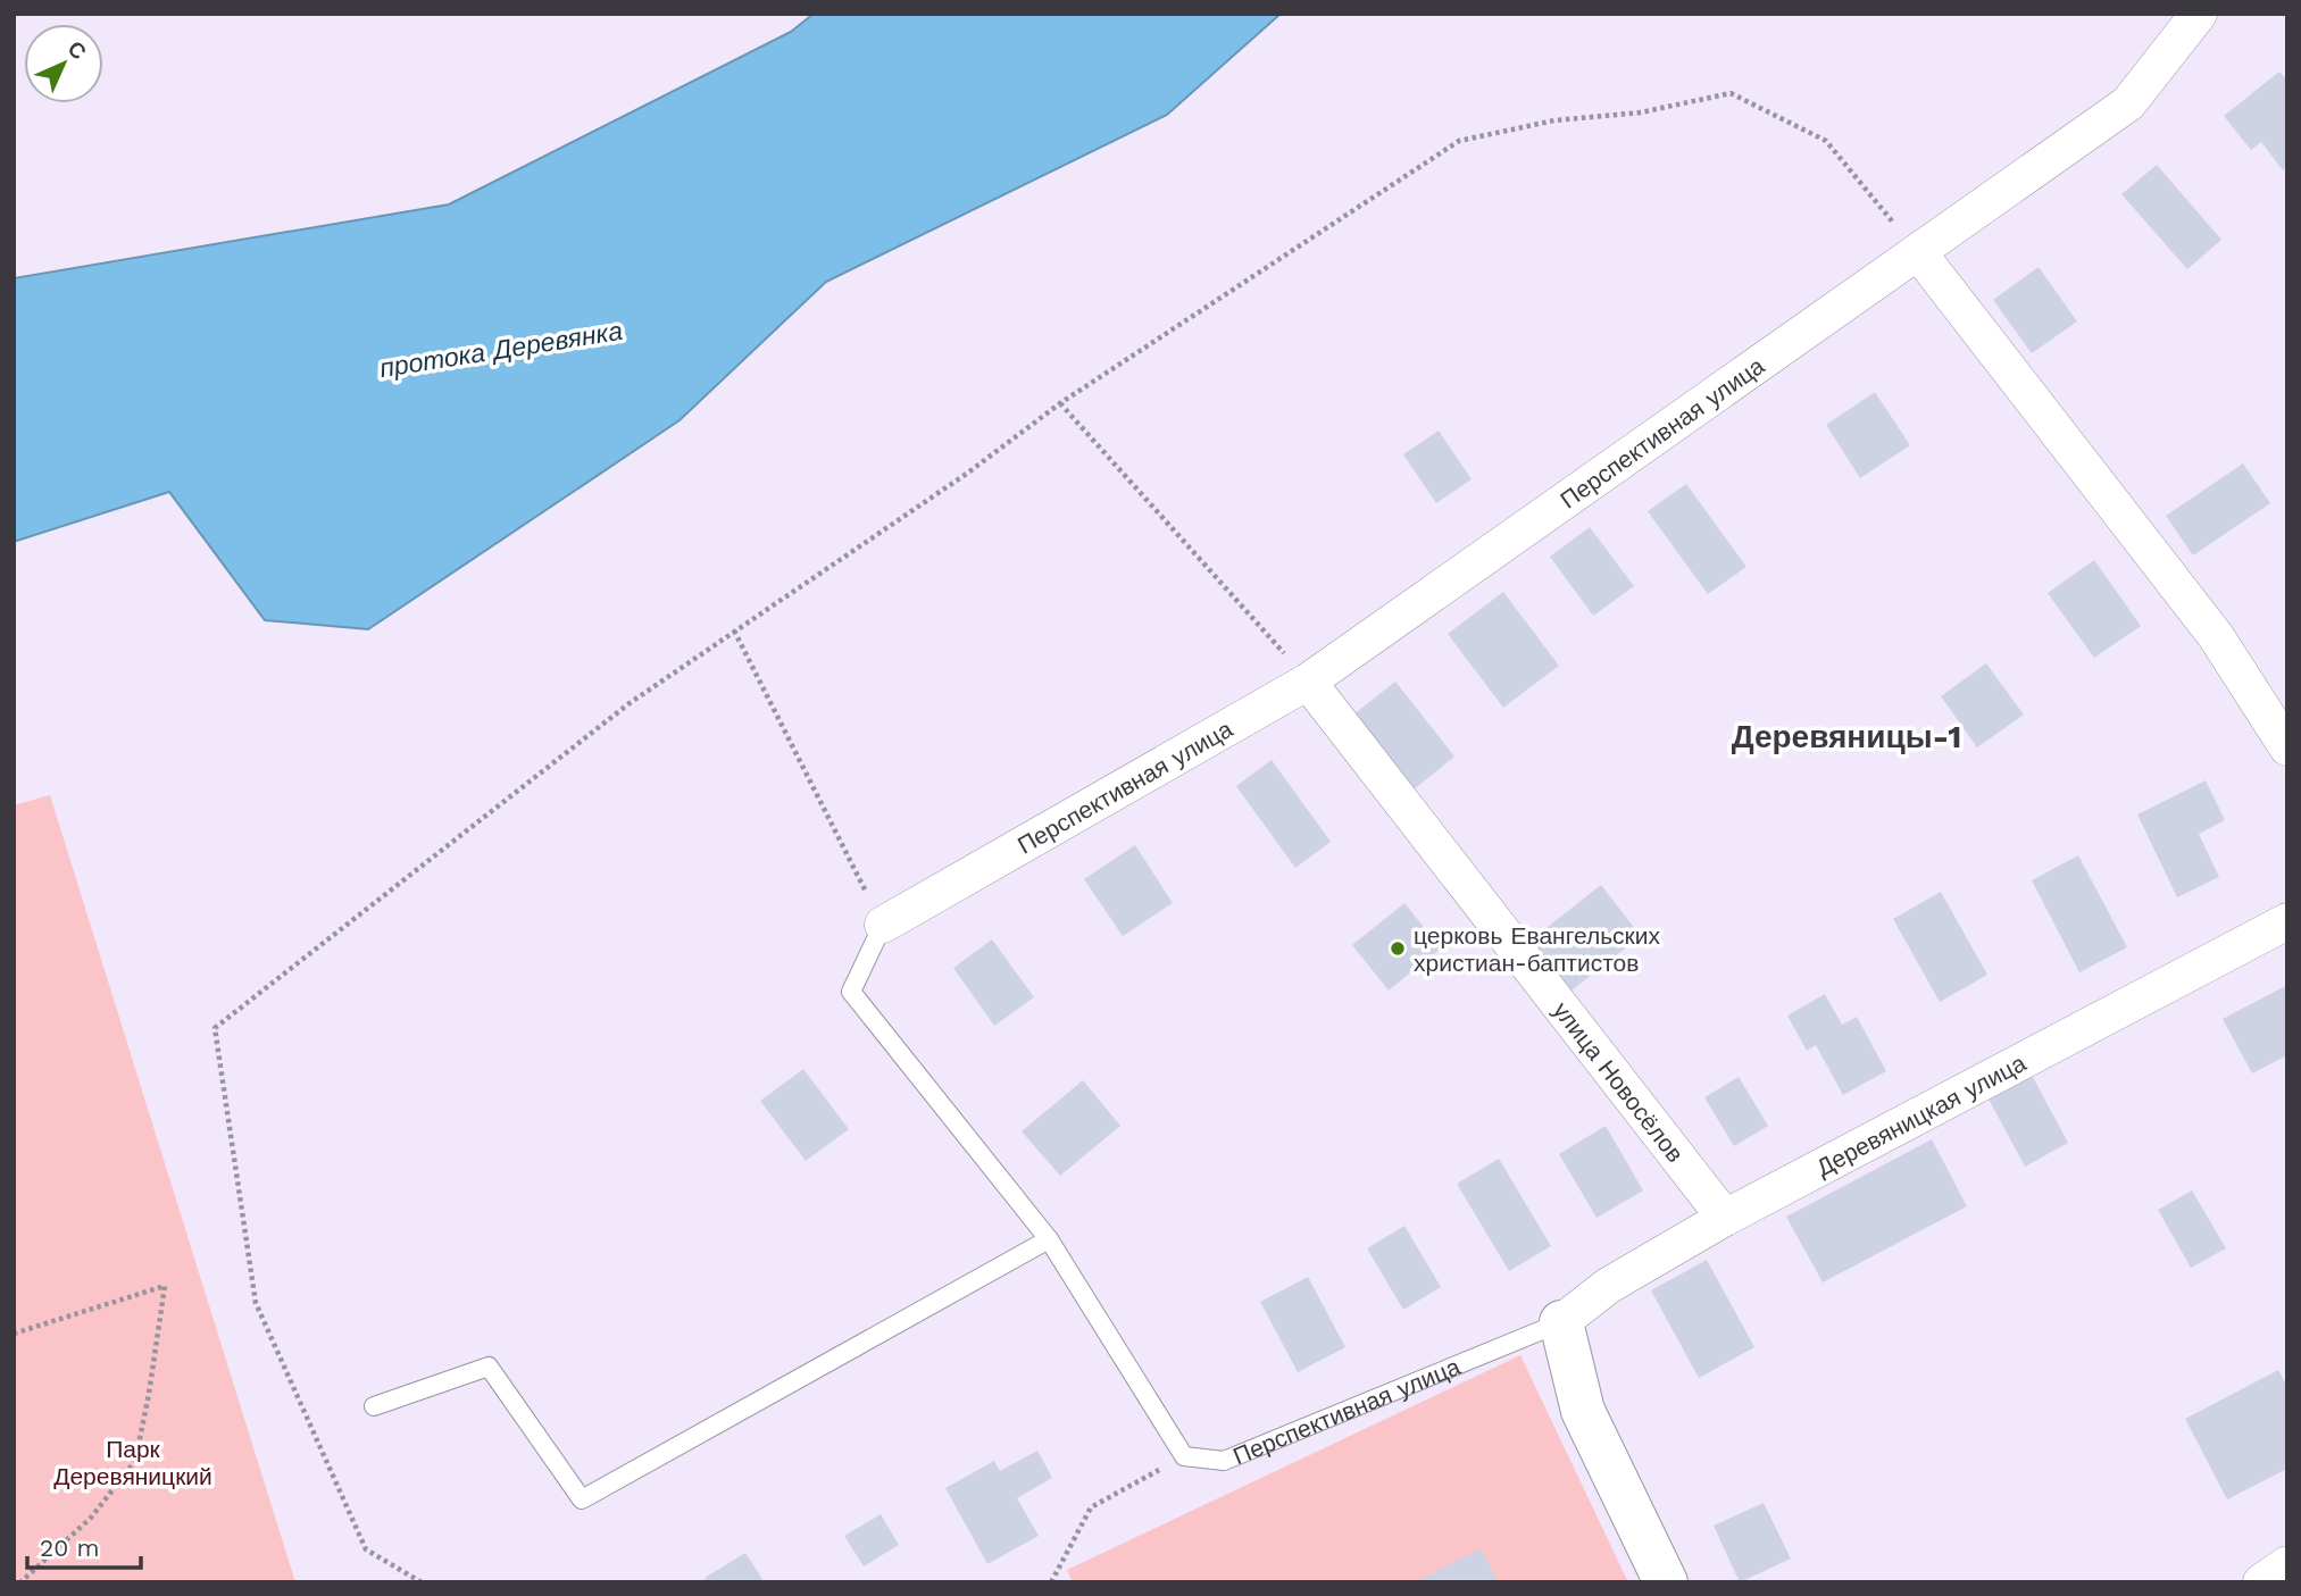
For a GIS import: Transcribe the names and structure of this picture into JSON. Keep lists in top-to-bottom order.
{
  "streets": {
    "street": ["Перспективная улица", "улица Новосёлов", "Деревяницкая улица"]
  },
  "crossings": [
    ["Перспективная улица", "улица Новосёлов"],
    ["Перспективная улица", "Деревяницкая улица"],
    ["улица Новосёлов", "Деревяницкая улица"]
  ],
  "districts": ["Деревяницы-1"],
  "water": ["протока Деревянка"],
  "parks": ["Парк Деревяницкий"],
  "places": ["церковь Евангельских христиан-баптистов"],
  "scale_bar": "20 m",
  "north": "top right"
}
